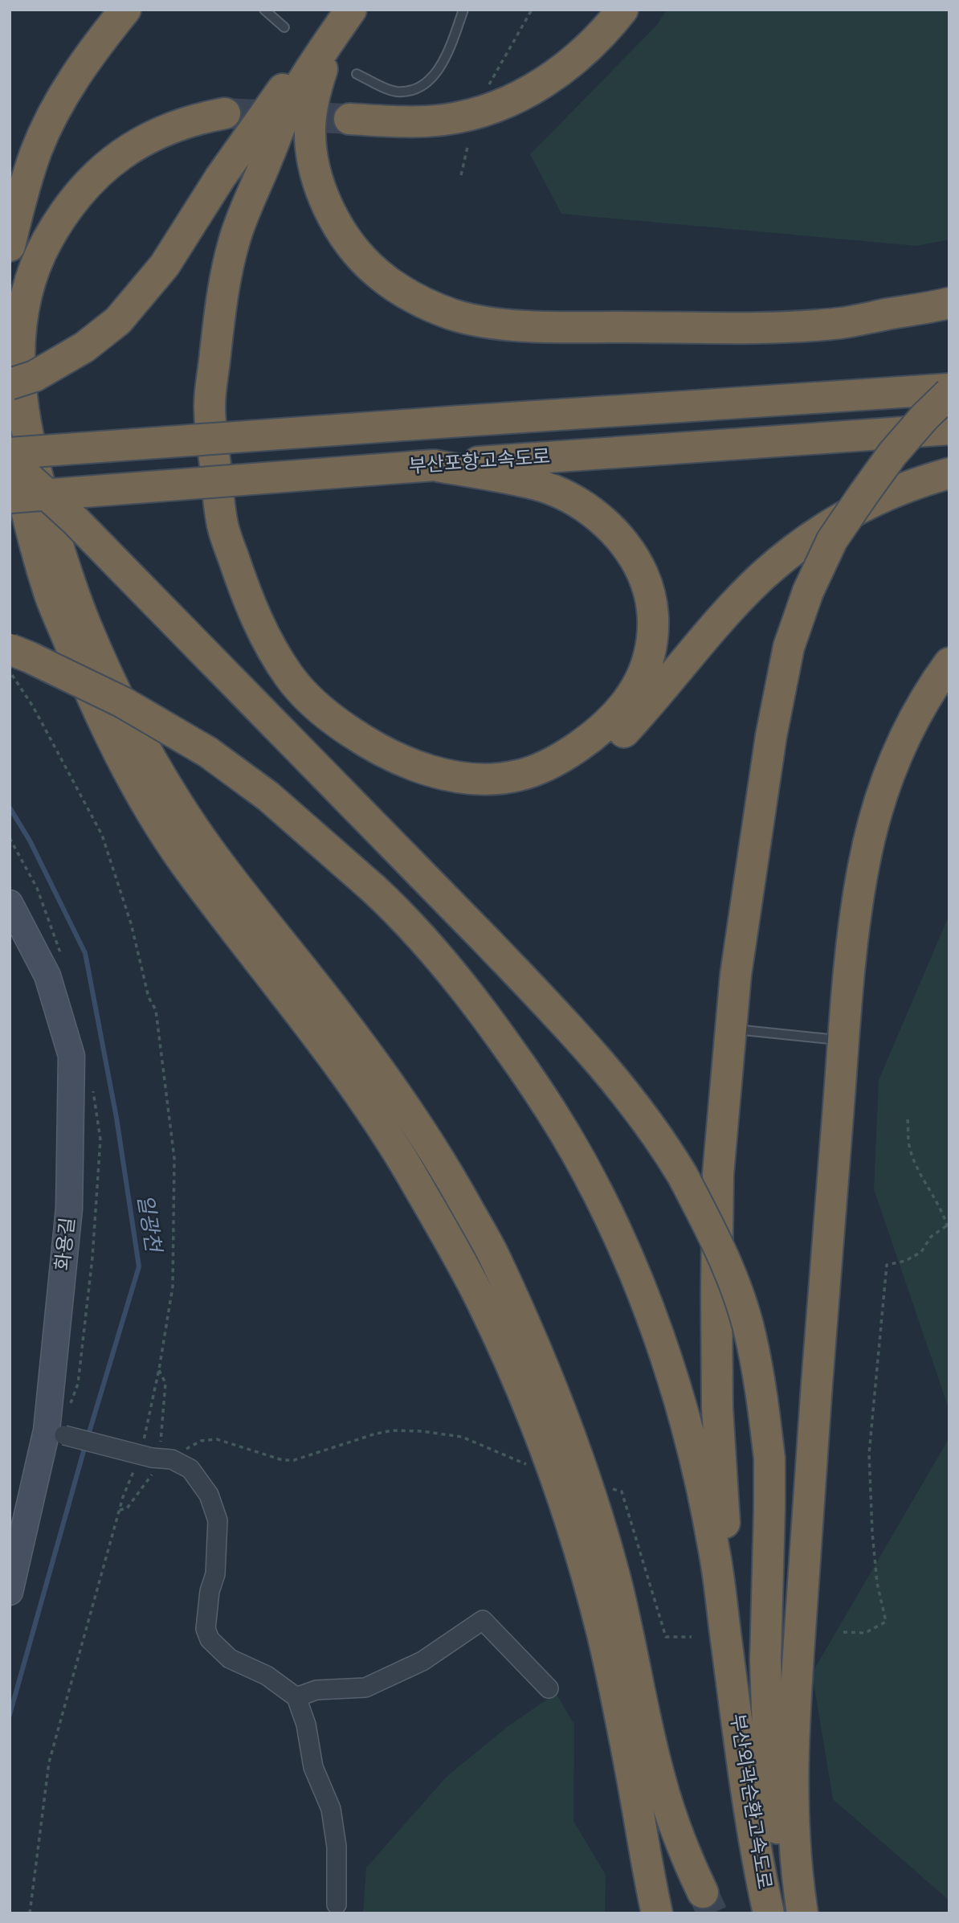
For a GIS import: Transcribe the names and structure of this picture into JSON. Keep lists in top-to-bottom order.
{
  "streets": {
    "highway": ["부산포항고속도로", "부산외곽순환고속도로"],
    "main road": ["화용길"]
  },
  "water": ["일광천"]
}
